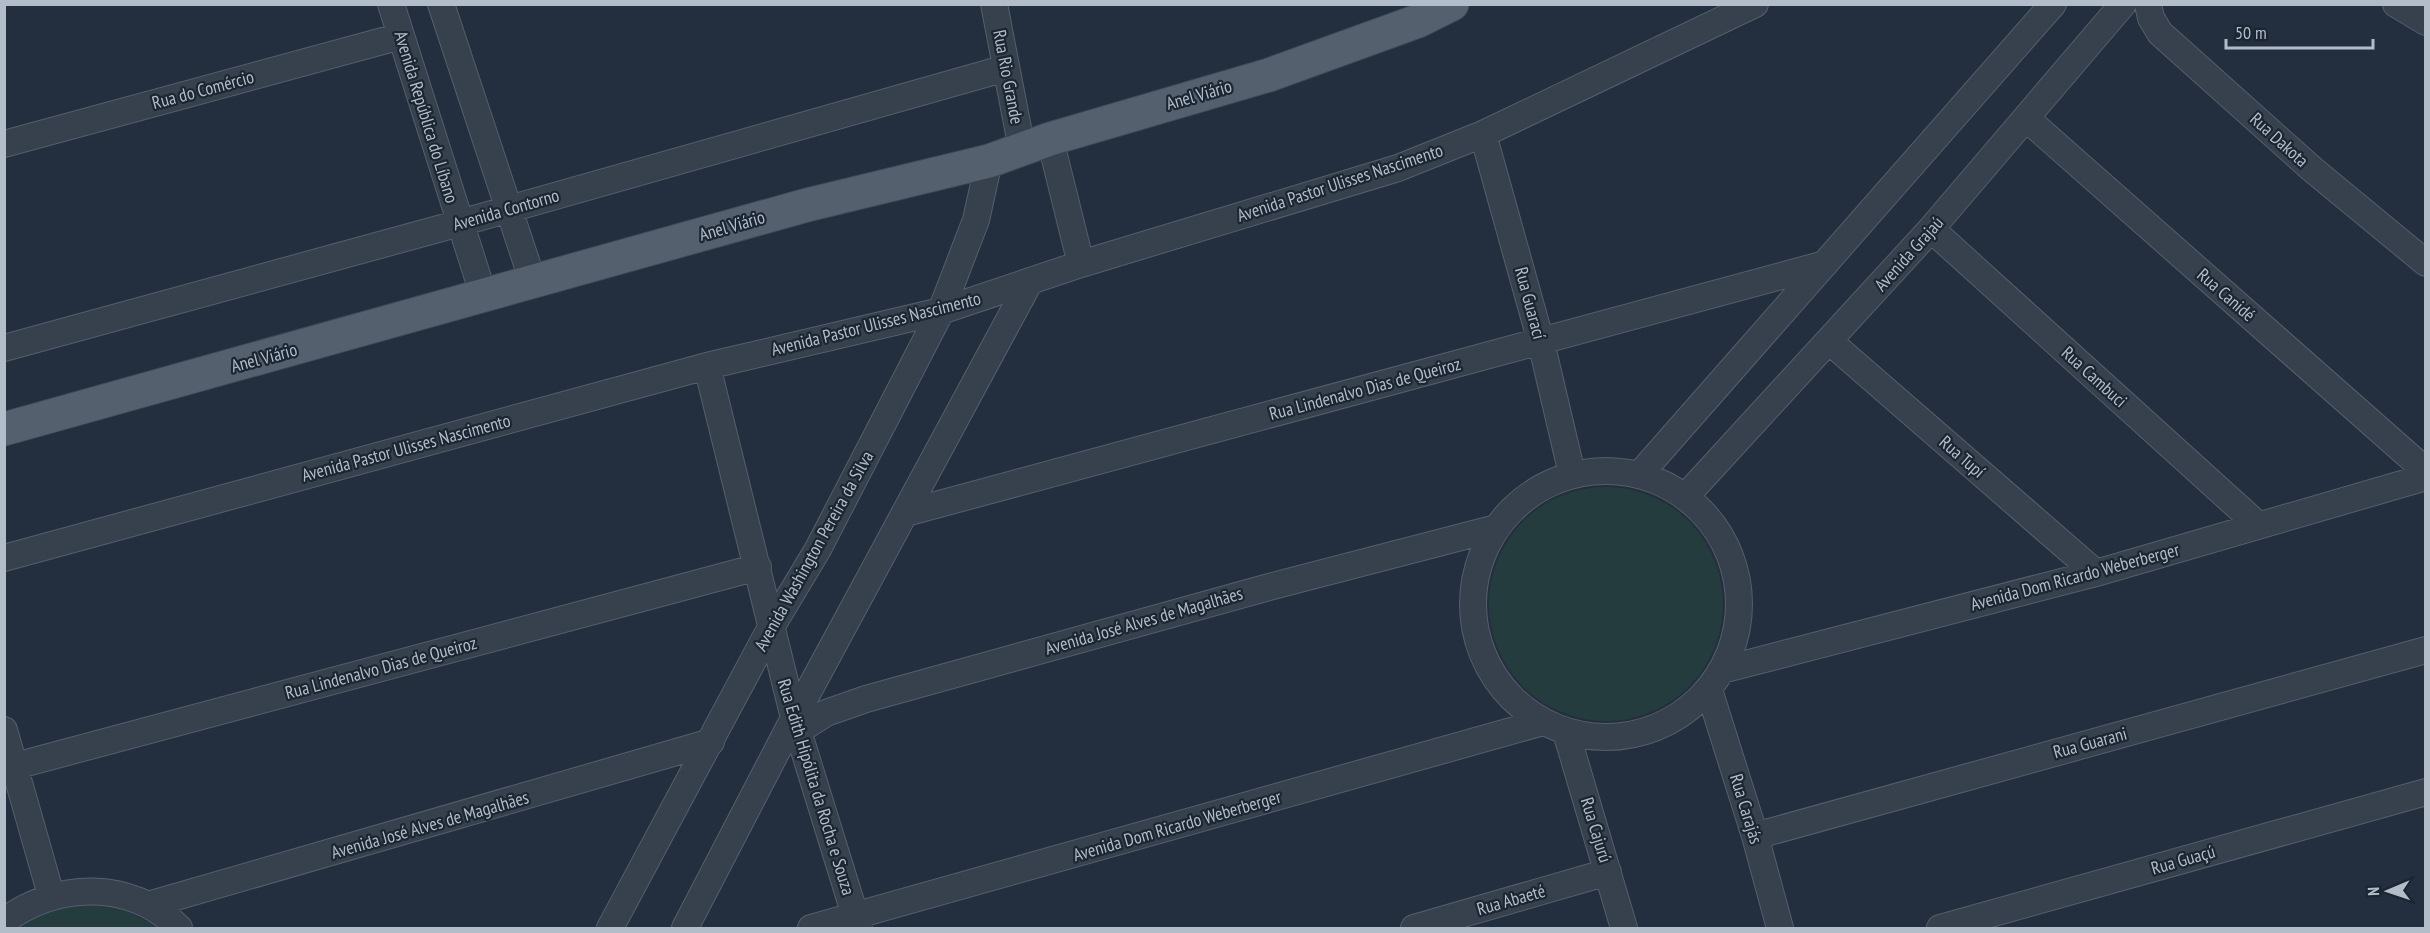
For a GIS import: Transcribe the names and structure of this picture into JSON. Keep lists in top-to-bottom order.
{
  "streets": {
    "main road": ["Anel Viário"],
    "street": [
      "Rua Rio Grande",
      "Rua do Comércio",
      "Avenida República do Líbano",
      "Rua Dakota",
      "Avenida Pastor Ulisses Nascimento",
      "Avenida Contorno",
      "Avenida Grajaú",
      "Rua Canidé",
      "Rua Guarací",
      "Rua Cambuci",
      "Rua Lindenalvo Dias de Queiroz",
      "Rua Tupí",
      "Avenida Washington Pereira da Silva",
      "Avenida Dom Ricardo Weberberger",
      "Avenida José Alves de Magalhães",
      "Rua Guarani",
      "Rua Edith Hipólita da Rocha e Souza",
      "Rua Carajás",
      "Rua Cajurú",
      "Rua Guaçú",
      "Rua Abaeté"
    ]
  },
  "crossings": [
    ["Rua Rio Grande", "Anel Viário"],
    ["Rua Rio Grande", "Avenida Pastor Ulisses Nascimento"],
    ["Rua Rio Grande", "Avenida Contorno"],
    ["Rua do Comércio", "Avenida República do Líbano"],
    ["Anel Viário", "Avenida República do Líbano"],
    ["Anel Viário", "Avenida Washington Pereira da Silva"],
    ["Avenida República do Líbano", "Avenida Contorno"],
    ["Avenida Pastor Ulisses Nascimento", "Rua Guarací"],
    ["Avenida Pastor Ulisses Nascimento", "Avenida Washington Pereira da Silva"],
    ["Avenida Pastor Ulisses Nascimento", "Rua Edith Hipólita da Rocha e Souza"],
    ["Avenida Grajaú", "Rua Canidé"],
    ["Avenida Grajaú", "Rua Cambuci"],
    ["Avenida Grajaú", "Rua Tupí"],
    ["Rua Guarací", "Rua Lindenalvo Dias de Queiroz"],
    ["Rua Cambuci", "Avenida Dom Ricardo Weberberger"],
    ["Rua Lindenalvo Dias de Queiroz", "Rua Edith Hipólita da Rocha e Souza"],
    ["Rua Tupí", "Avenida Dom Ricardo Weberberger"],
    ["Avenida Washington Pereira da Silva", "Avenida José Alves de Magalhães"],
    ["Avenida Washington Pereira da Silva", "Rua Edith Hipólita da Rocha e Souza"],
    ["Avenida Dom Ricardo Weberberger", "Rua Edith Hipólita da Rocha e Souza"],
    ["Avenida Dom Ricardo Weberberger", "Rua Carajás"],
    ["Avenida Dom Ricardo Weberberger", "Rua Cajurú"],
    ["Avenida José Alves de Magalhães", "Rua Edith Hipólita da Rocha e Souza"],
    ["Rua Guarani", "Rua Carajás"],
    ["Rua Cajurú", "Rua Abaeté"]
  ],
  "scale_bar": "50 m",
  "north": "left"
}
